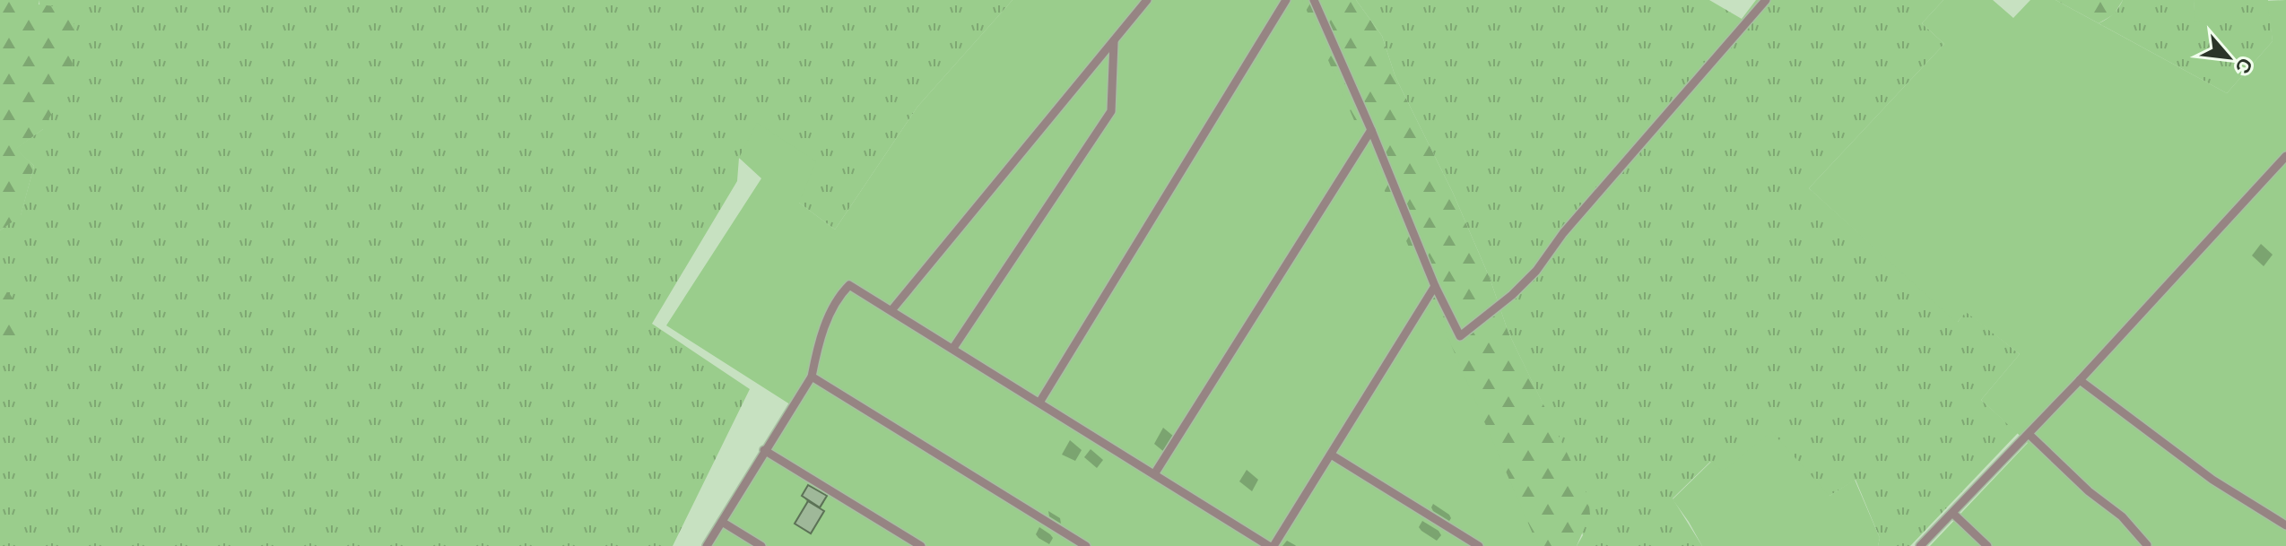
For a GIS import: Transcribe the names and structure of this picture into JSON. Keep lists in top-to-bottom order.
{
  "north": "bottom right"
}
